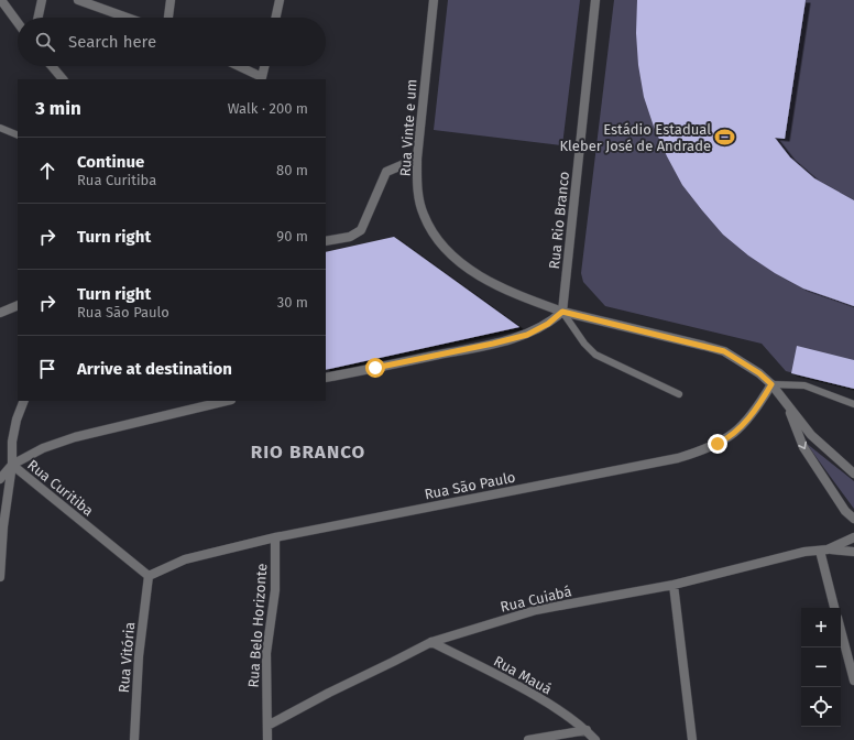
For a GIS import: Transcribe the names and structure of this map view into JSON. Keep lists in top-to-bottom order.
{
  "streets": {
    "street": [
      "Rua Vinte e um",
      "Rua Rio Branco",
      "Rua São Paulo",
      "Rua Curitiba",
      "Rua Cuiabá",
      "Rua Belo Horizonte",
      "Rua Vitória",
      "Rua Mauá"
    ]
  },
  "crossings": [
    ["Rua Vinte e um", "Rua Rio Branco"],
    ["Rua Vinte e um", "Rua São Paulo"],
    ["Rua São Paulo", "Rua Curitiba"],
    ["Rua São Paulo", "Rua Belo Horizonte"],
    ["Rua São Paulo", "Rua Vitória"],
    ["Rua Curitiba", "Rua Vitória"],
    ["Rua Cuiabá", "Rua Belo Horizonte"],
    ["Rua Cuiabá", "Rua Mauá"]
  ],
  "districts": ["RIO BRANCO"],
  "places": {
    "sports": ["Estádio Estadual Kleber José de Andrade"]
  },
  "page": {
    "search": "Search here",
    "heading": ["3 min", "Walk · 200 m"],
    "list": [
      ["Continue", "Rua Curitiba", "80 m"],
      ["Turn right", "90 m"],
      ["Turn right", "Rua São Paulo", "30 m"],
      "Arrive at destination"
    ],
    "map_buttons": ["+", "−"]
  }
}
